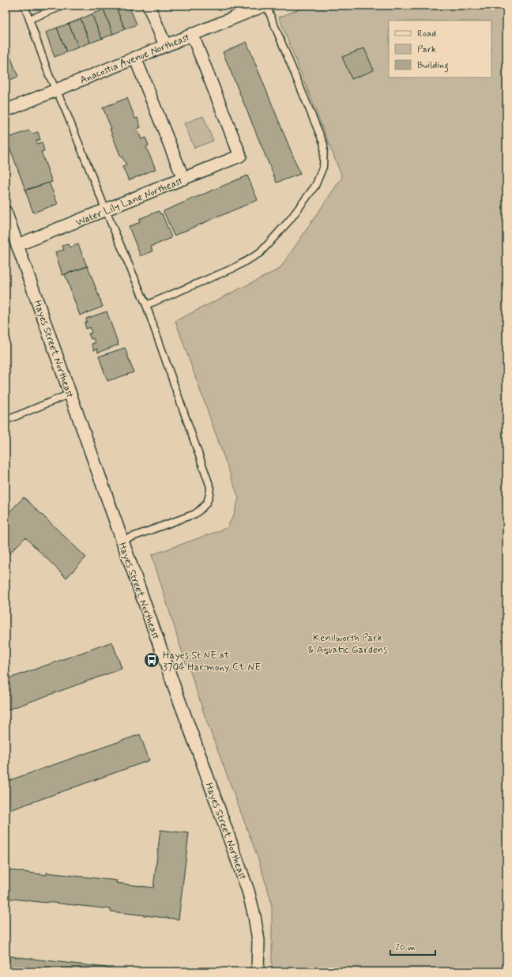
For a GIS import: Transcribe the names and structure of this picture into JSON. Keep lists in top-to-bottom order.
{
  "streets": {
    "street": ["Anacostia Avenue Northeast", "Water Lily Lane Northeast", "Hayes Street Northeast"]
  },
  "crossings": [
    ["Anacostia Avenue Northeast", "Water Lily Lane Northeast"],
    ["Water Lily Lane Northeast", "Hayes Street Northeast"]
  ],
  "parks": ["Kenilworth Park & Aquatic Gardens"],
  "places": {
    "bus stop": ["Hayes St NE at 3704 Harmony Ct NE"]
  },
  "legend": ["Road", "Park", "Building"],
  "scale_bar": "20 m"
}
